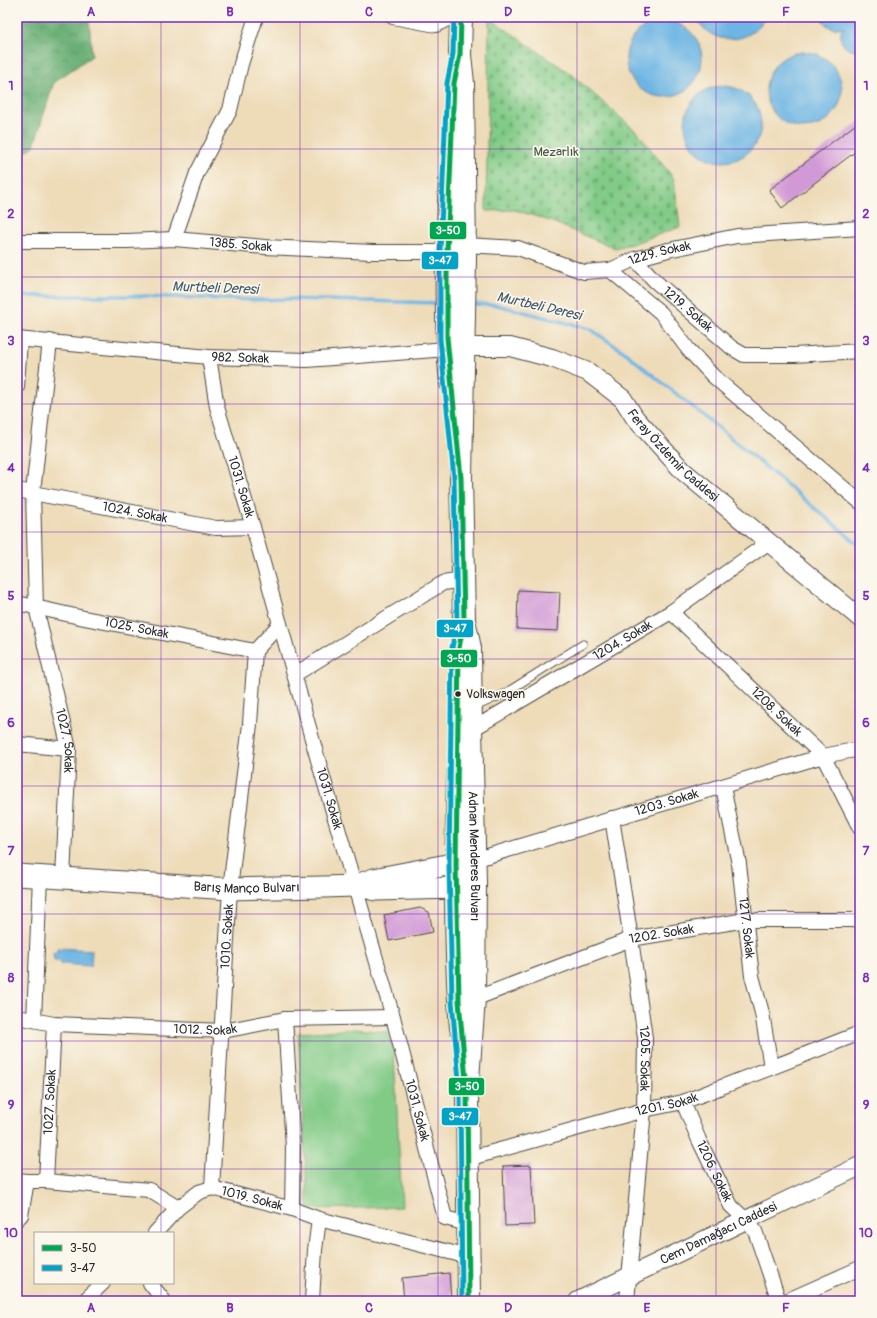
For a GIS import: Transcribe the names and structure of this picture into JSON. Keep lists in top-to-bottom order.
{
  "streets": {
    "main road": ["Adnan Menderes Bulvarı", "Barış Manço Bulvarı"],
    "street": [
      "1385. Sokak",
      "1229. Sokak",
      "1219. Sokak",
      "982. Sokak",
      "Feray Özdemir Caddesi",
      "1031. Sokak",
      "1024. Sokak",
      "1025. Sokak",
      "1204. Sokak",
      "1208. Sokak",
      "1027. Sokak",
      "1203. Sokak",
      "1217. Sokak",
      "1202. Sokak",
      "1010. Sokak",
      "1012. Sokak",
      "1205. Sokak",
      "1201. Sokak",
      "1206. Sokak",
      "1019. Sokak",
      "Cem Damağacı Caddesi"
    ]
  },
  "crossings": [
    ["1385. Sokak", "1229. Sokak"],
    ["1385. Sokak", "Adnan Menderes Bulvarı"],
    ["1229. Sokak", "1219. Sokak"],
    ["1229. Sokak", "Adnan Menderes Bulvarı"],
    ["982. Sokak", "Feray Özdemir Caddesi"],
    ["982. Sokak", "1031. Sokak"],
    ["982. Sokak", "1027. Sokak"],
    ["982. Sokak", "Adnan Menderes Bulvarı"],
    ["Feray Özdemir Caddesi", "1204. Sokak"],
    ["Feray Özdemir Caddesi", "Adnan Menderes Bulvarı"],
    ["1031. Sokak", "1024. Sokak"],
    ["1031. Sokak", "Adnan Menderes Bulvarı"],
    ["1031. Sokak", "Barış Manço Bulvarı"],
    ["1031. Sokak", "1012. Sokak"],
    ["1024. Sokak", "1027. Sokak"],
    ["1025. Sokak", "1027. Sokak"],
    ["1025. Sokak", "1010. Sokak"],
    ["1204. Sokak", "1208. Sokak"],
    ["1204. Sokak", "Adnan Menderes Bulvarı"],
    ["1208. Sokak", "1203. Sokak"],
    ["1027. Sokak", "Barış Manço Bulvarı"],
    ["1027. Sokak", "1012. Sokak"],
    ["1203. Sokak", "Adnan Menderes Bulvarı"],
    ["1203. Sokak", "Barış Manço Bulvarı"],
    ["1203. Sokak", "1217. Sokak"],
    ["1203. Sokak", "1205. Sokak"],
    ["Adnan Menderes Bulvarı", "Barış Manço Bulvarı"],
    ["Adnan Menderes Bulvarı", "1202. Sokak"],
    ["Adnan Menderes Bulvarı", "1201. Sokak"],
    ["Adnan Menderes Bulvarı", "1019. Sokak"],
    ["Barış Manço Bulvarı", "1010. Sokak"],
    ["1217. Sokak", "1202. Sokak"],
    ["1217. Sokak", "1201. Sokak"],
    ["1202. Sokak", "1205. Sokak"],
    ["1010. Sokak", "1012. Sokak"],
    ["1010. Sokak", "1019. Sokak"],
    ["1205. Sokak", "1201. Sokak"],
    ["1205. Sokak", "Cem Damağacı Caddesi"],
    ["1201. Sokak", "1206. Sokak"],
    ["1206. Sokak", "Cem Damağacı Caddesi"]
  ],
  "water": ["Murtbeli Deresi"],
  "parks": ["Mezarlık"],
  "places": ["Volkswagen"],
  "lines": ["transit line 3-50", "transit line 3-47"],
  "legend": ["3-50", "3-47"],
  "grid": {
    "columns": [
      "A",
      "B",
      "C",
      "D",
      "E",
      "F"
    ],
    "rows": [
      "1",
      "2",
      "3",
      "4",
      "5",
      "6",
      "7",
      "8",
      "9",
      "10"
    ]
  }
}
